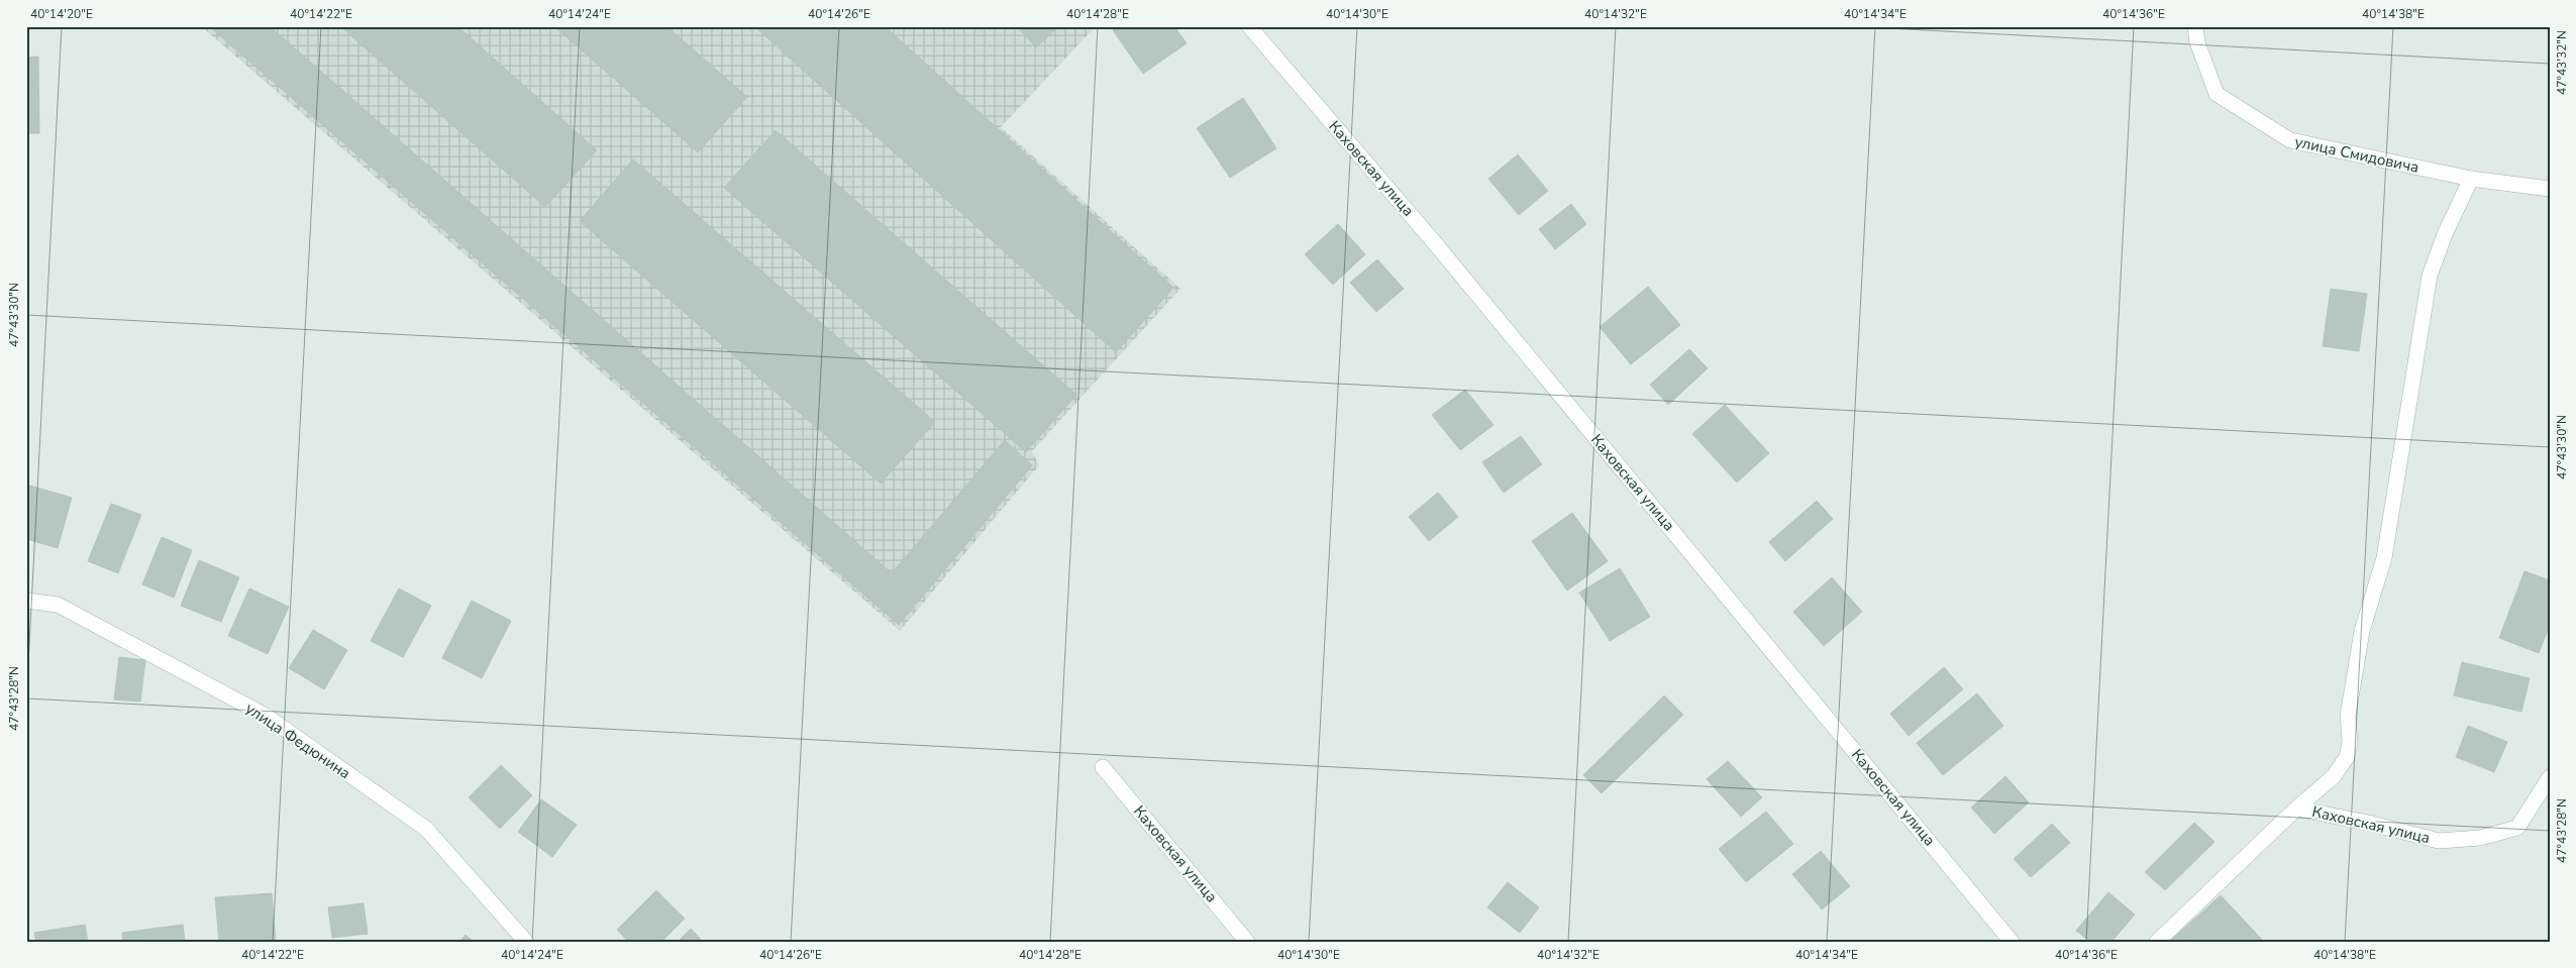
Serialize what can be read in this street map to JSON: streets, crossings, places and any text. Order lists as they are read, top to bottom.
{
  "streets": {
    "street": ["улица Смидовича", "Каховская улица", "улица Федюнина"]
  },
  "coordinates": [
    "40°14'20\"E",
    "40°14'22\"E",
    "40°14'24\"E",
    "40°14'26\"E",
    "40°14'28\"E",
    "40°14'30\"E",
    "40°14'32\"E",
    "40°14'34\"E",
    "40°14'36\"E",
    "40°14'38\"E",
    "47°43'32\"N",
    "47°43'30\"N",
    "47°43'28\"N"
  ]
}
